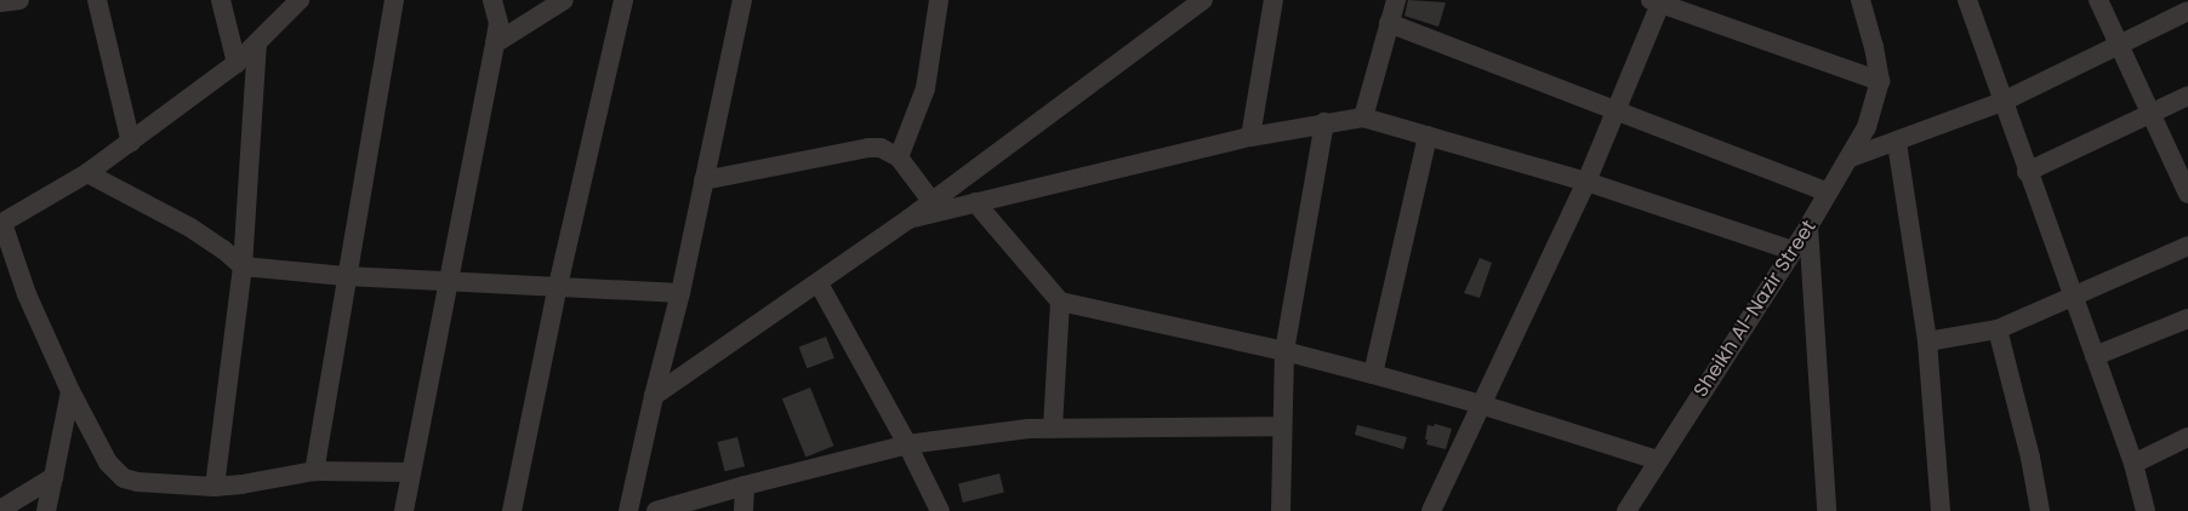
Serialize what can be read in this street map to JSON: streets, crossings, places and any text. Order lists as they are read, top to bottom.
{
  "streets": {
    "street": ["Sheikh Al-Nazir Street"]
  }
}
